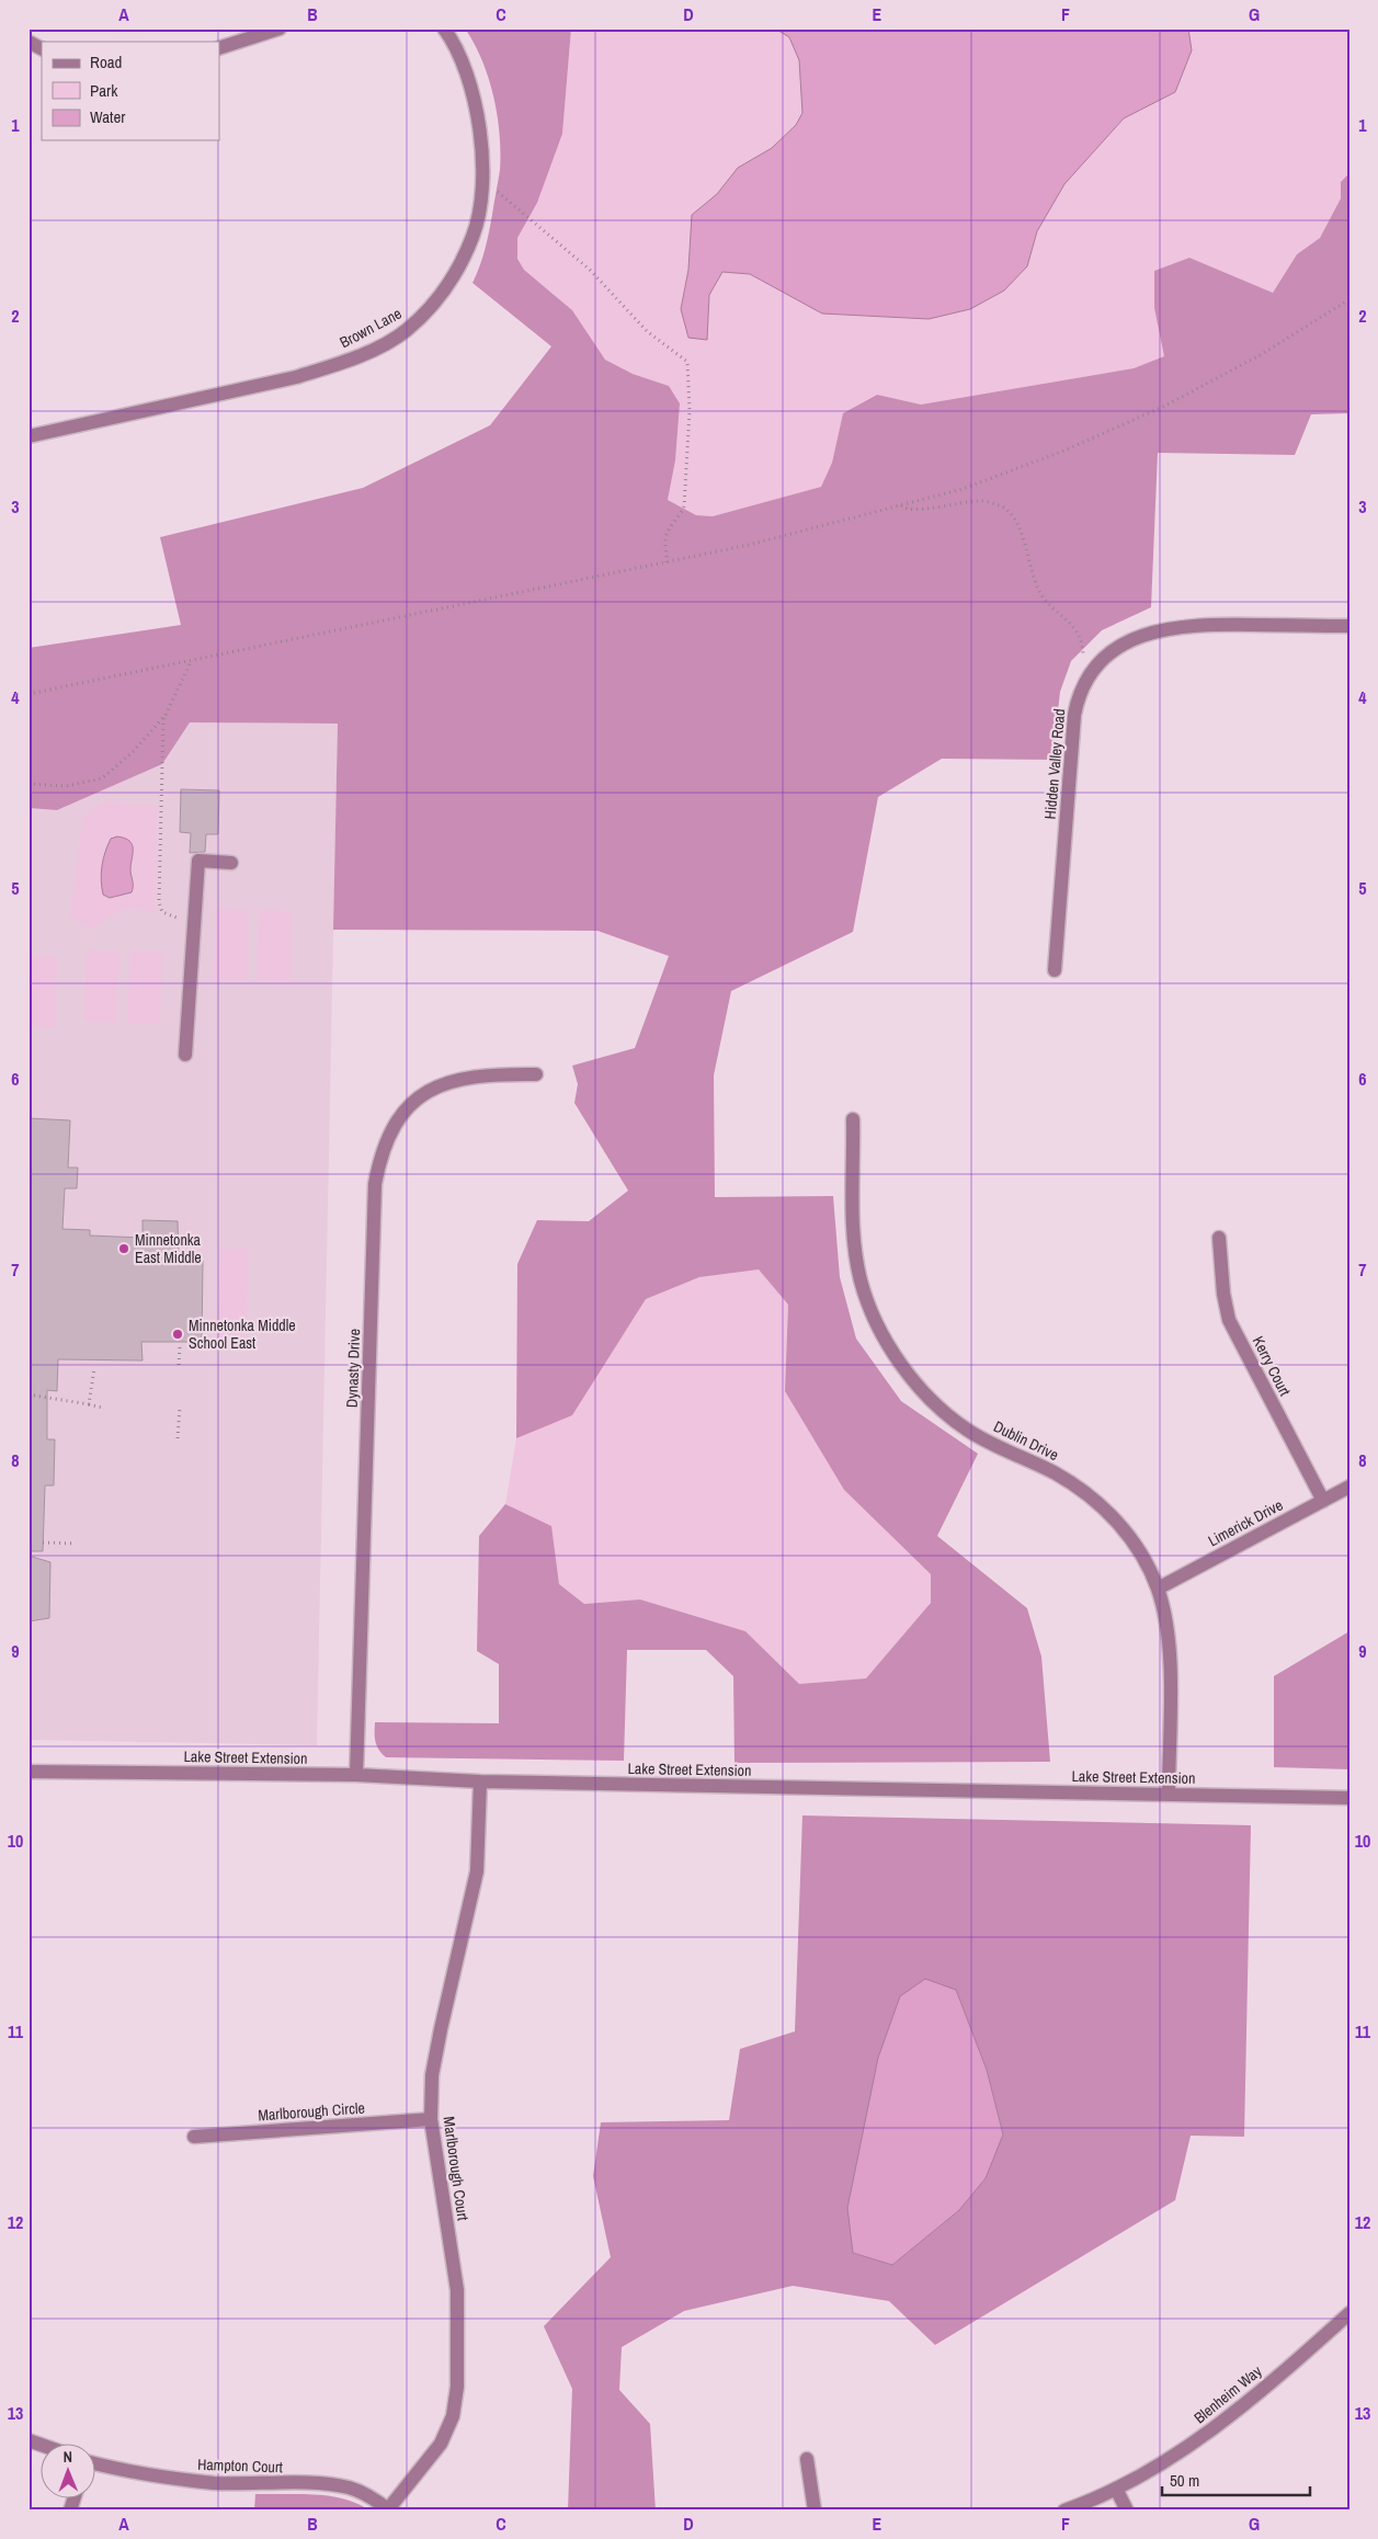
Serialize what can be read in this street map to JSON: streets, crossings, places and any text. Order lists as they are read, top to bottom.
{
  "streets": {
    "street": [
      "Brown Lane",
      "Hidden Valley Road",
      "Kerry Court",
      "Dynasty Drive",
      "Dublin Drive",
      "Limerick Drive",
      "Lake Street Extension",
      "Marlborough Circle",
      "Marlborough Court",
      "Blenheim Way",
      "Hampton Court"
    ]
  },
  "crossings": [
    ["Kerry Court", "Limerick Drive"],
    ["Dynasty Drive", "Lake Street Extension"],
    ["Dublin Drive", "Limerick Drive"],
    ["Dublin Drive", "Lake Street Extension"],
    ["Lake Street Extension", "Marlborough Court"],
    ["Marlborough Circle", "Marlborough Court"],
    ["Marlborough Court", "Hampton Court"]
  ],
  "places": ["Minnetonka East Middle", "Minnetonka Middle School East"],
  "legend": ["Road", "Park", "Water"],
  "scale_bar": "50 m",
  "north": "top",
  "grid": {
    "columns": [
      "A",
      "B",
      "C",
      "D",
      "E",
      "F",
      "G"
    ],
    "rows": [
      "1",
      "2",
      "3",
      "4",
      "5",
      "6",
      "7",
      "8",
      "9",
      "10",
      "11",
      "12",
      "13"
    ]
  }
}
